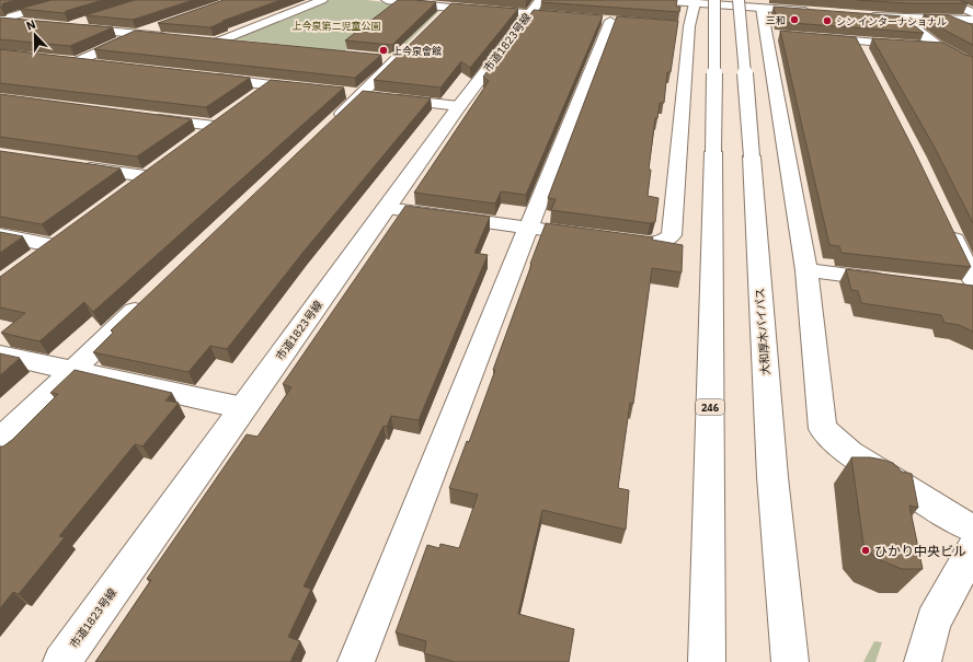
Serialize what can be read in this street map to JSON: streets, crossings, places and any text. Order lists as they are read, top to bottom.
{
  "streets": {
    "main road": ["市道1823号線", "大和厚木バイパス", "246"]
  },
  "parks": ["上今泉第二児童公園"],
  "places": [
    "三和",
    "シン インターナショナル",
    "上今泉會館",
    "ひかり中央ビル"
  ],
  "north": "top"
}
